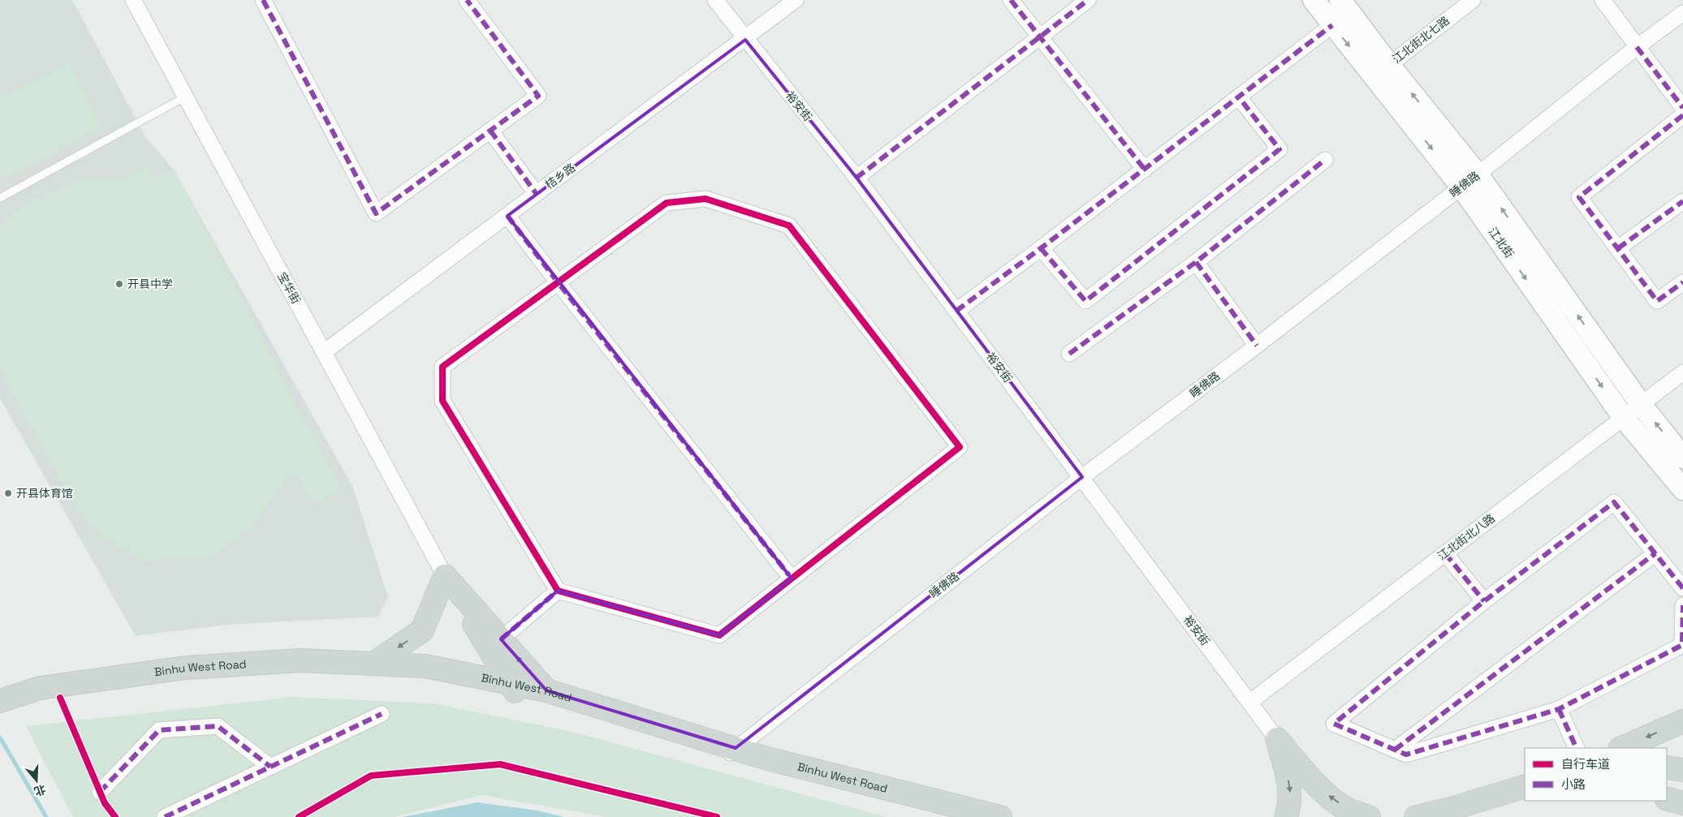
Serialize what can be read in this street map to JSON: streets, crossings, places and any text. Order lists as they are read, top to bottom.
{
  "streets": {
    "main road": ["江北街", "Binhu West Road"],
    "street": [
      "江北街北七路",
      "裕安街",
      "桔乡路",
      "睡佛路",
      "宝华街",
      "江北街北八路"
    ]
  },
  "crossings": [
    ["江北街北七路", "江北街"],
    ["裕安街", "桔乡路"],
    ["裕安街", "睡佛路"],
    ["裕安街", "江北街北八路"],
    ["桔乡路", "宝华街"],
    ["睡佛路", "江北街"],
    ["睡佛路", "Binhu West Road"],
    ["江北街", "江北街北八路"]
  ],
  "places": ["开县中学", "开县体育馆"],
  "legend": ["自行车道", "小路"],
  "north": "bottom"
}
